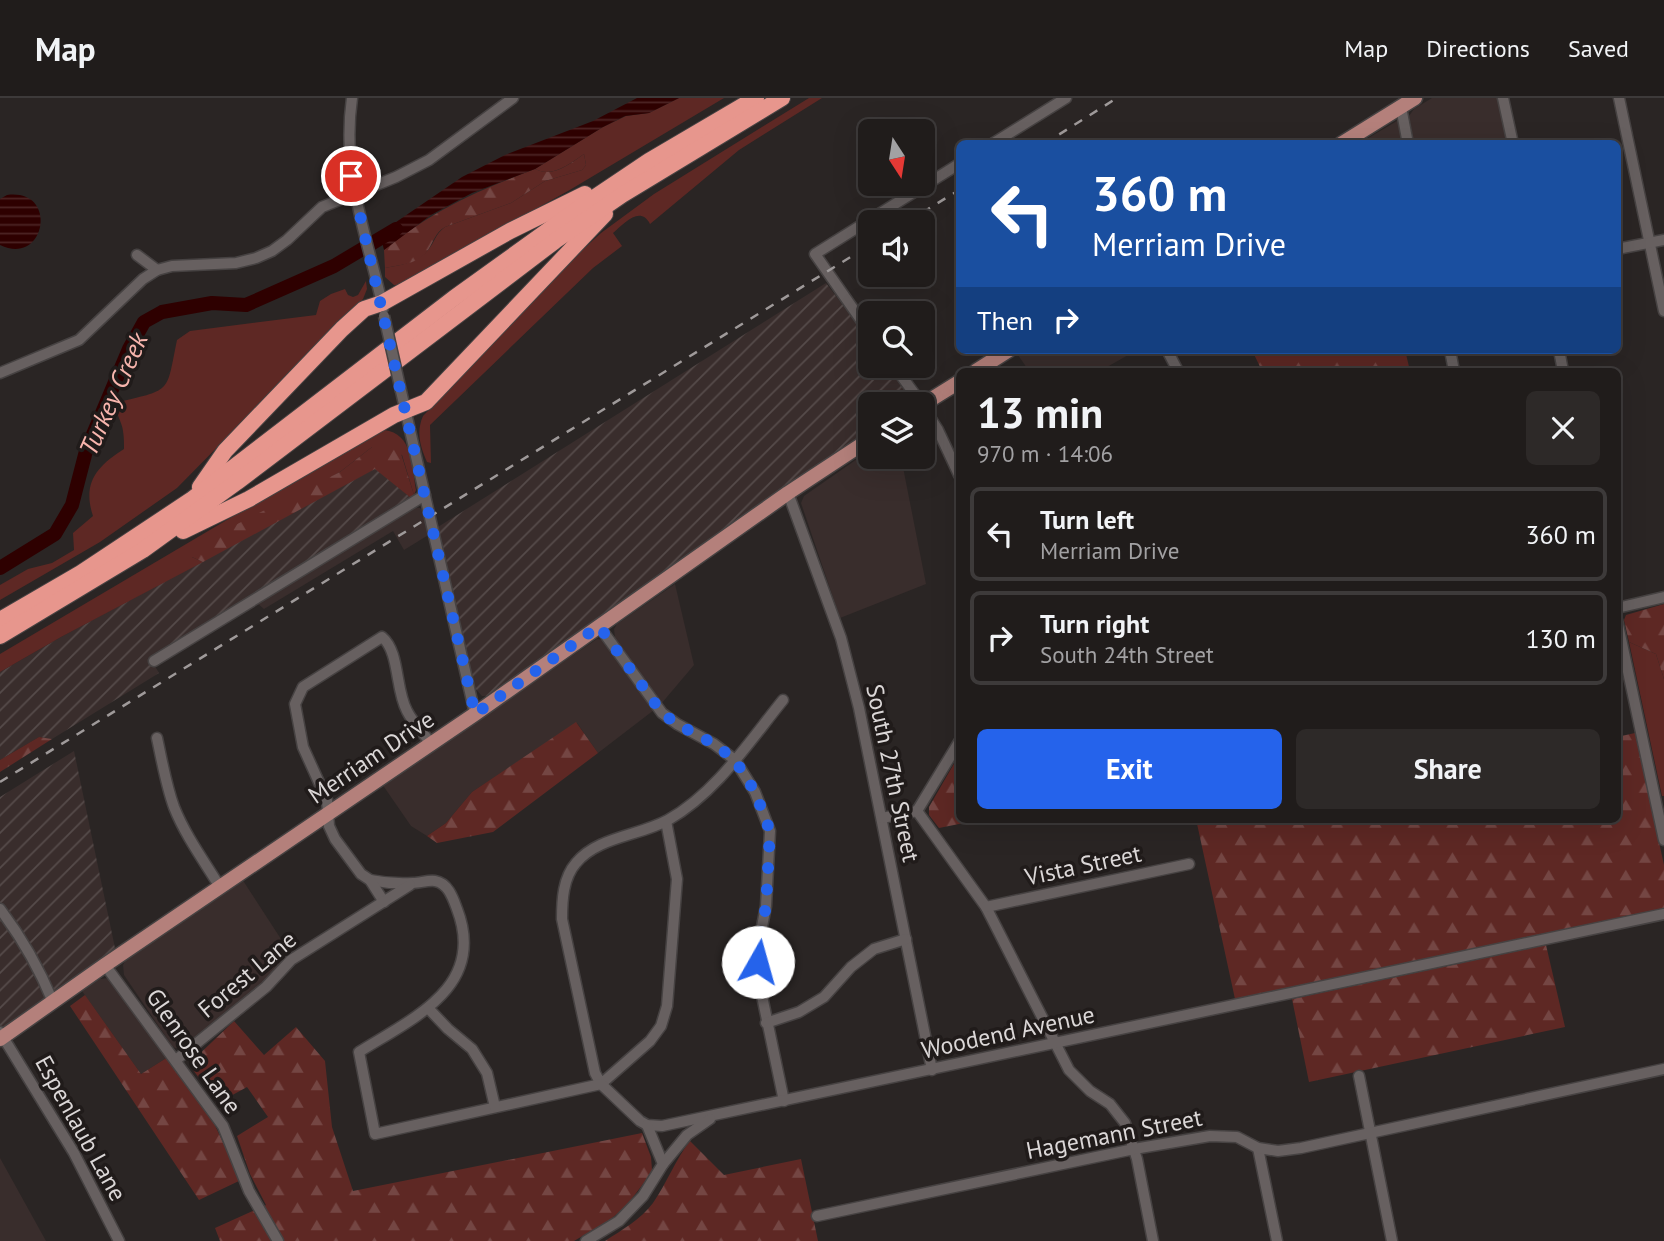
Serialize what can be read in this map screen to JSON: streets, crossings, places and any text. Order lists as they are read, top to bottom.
{
  "streets": {
    "main road": ["Merriam Drive"],
    "street": [
      "South 27th Street",
      "Vista Street",
      "Forest Lane",
      "Woodend Avenue",
      "Glenrose Lane",
      "Espenlaub Lane",
      "Hagemann Street"
    ]
  },
  "crossings": [
    ["Merriam Drive", "South 27th Street"],
    ["Merriam Drive", "Glenrose Lane"],
    ["Merriam Drive", "Espenlaub Lane"],
    ["South 27th Street", "Woodend Avenue"],
    ["Forest Lane", "Glenrose Lane"]
  ],
  "water": ["Turkey Creek"],
  "north": "bottom",
  "page": {
    "header": "Map",
    "nav": ["Map", "Directions", "Saved"],
    "turn": ["360 m", "Merriam Drive"],
    "then": "Then",
    "heading": ["13 min", "970 m · 14:06"],
    "list": [
      {
        "name": "Turn left",
        "note": "Merriam Drive",
        "value": "360 m"
      },
      {
        "name": "Turn right",
        "note": "South 24th Street",
        "value": "130 m"
      }
    ],
    "buttons": ["Exit", "Share"]
  }
}
